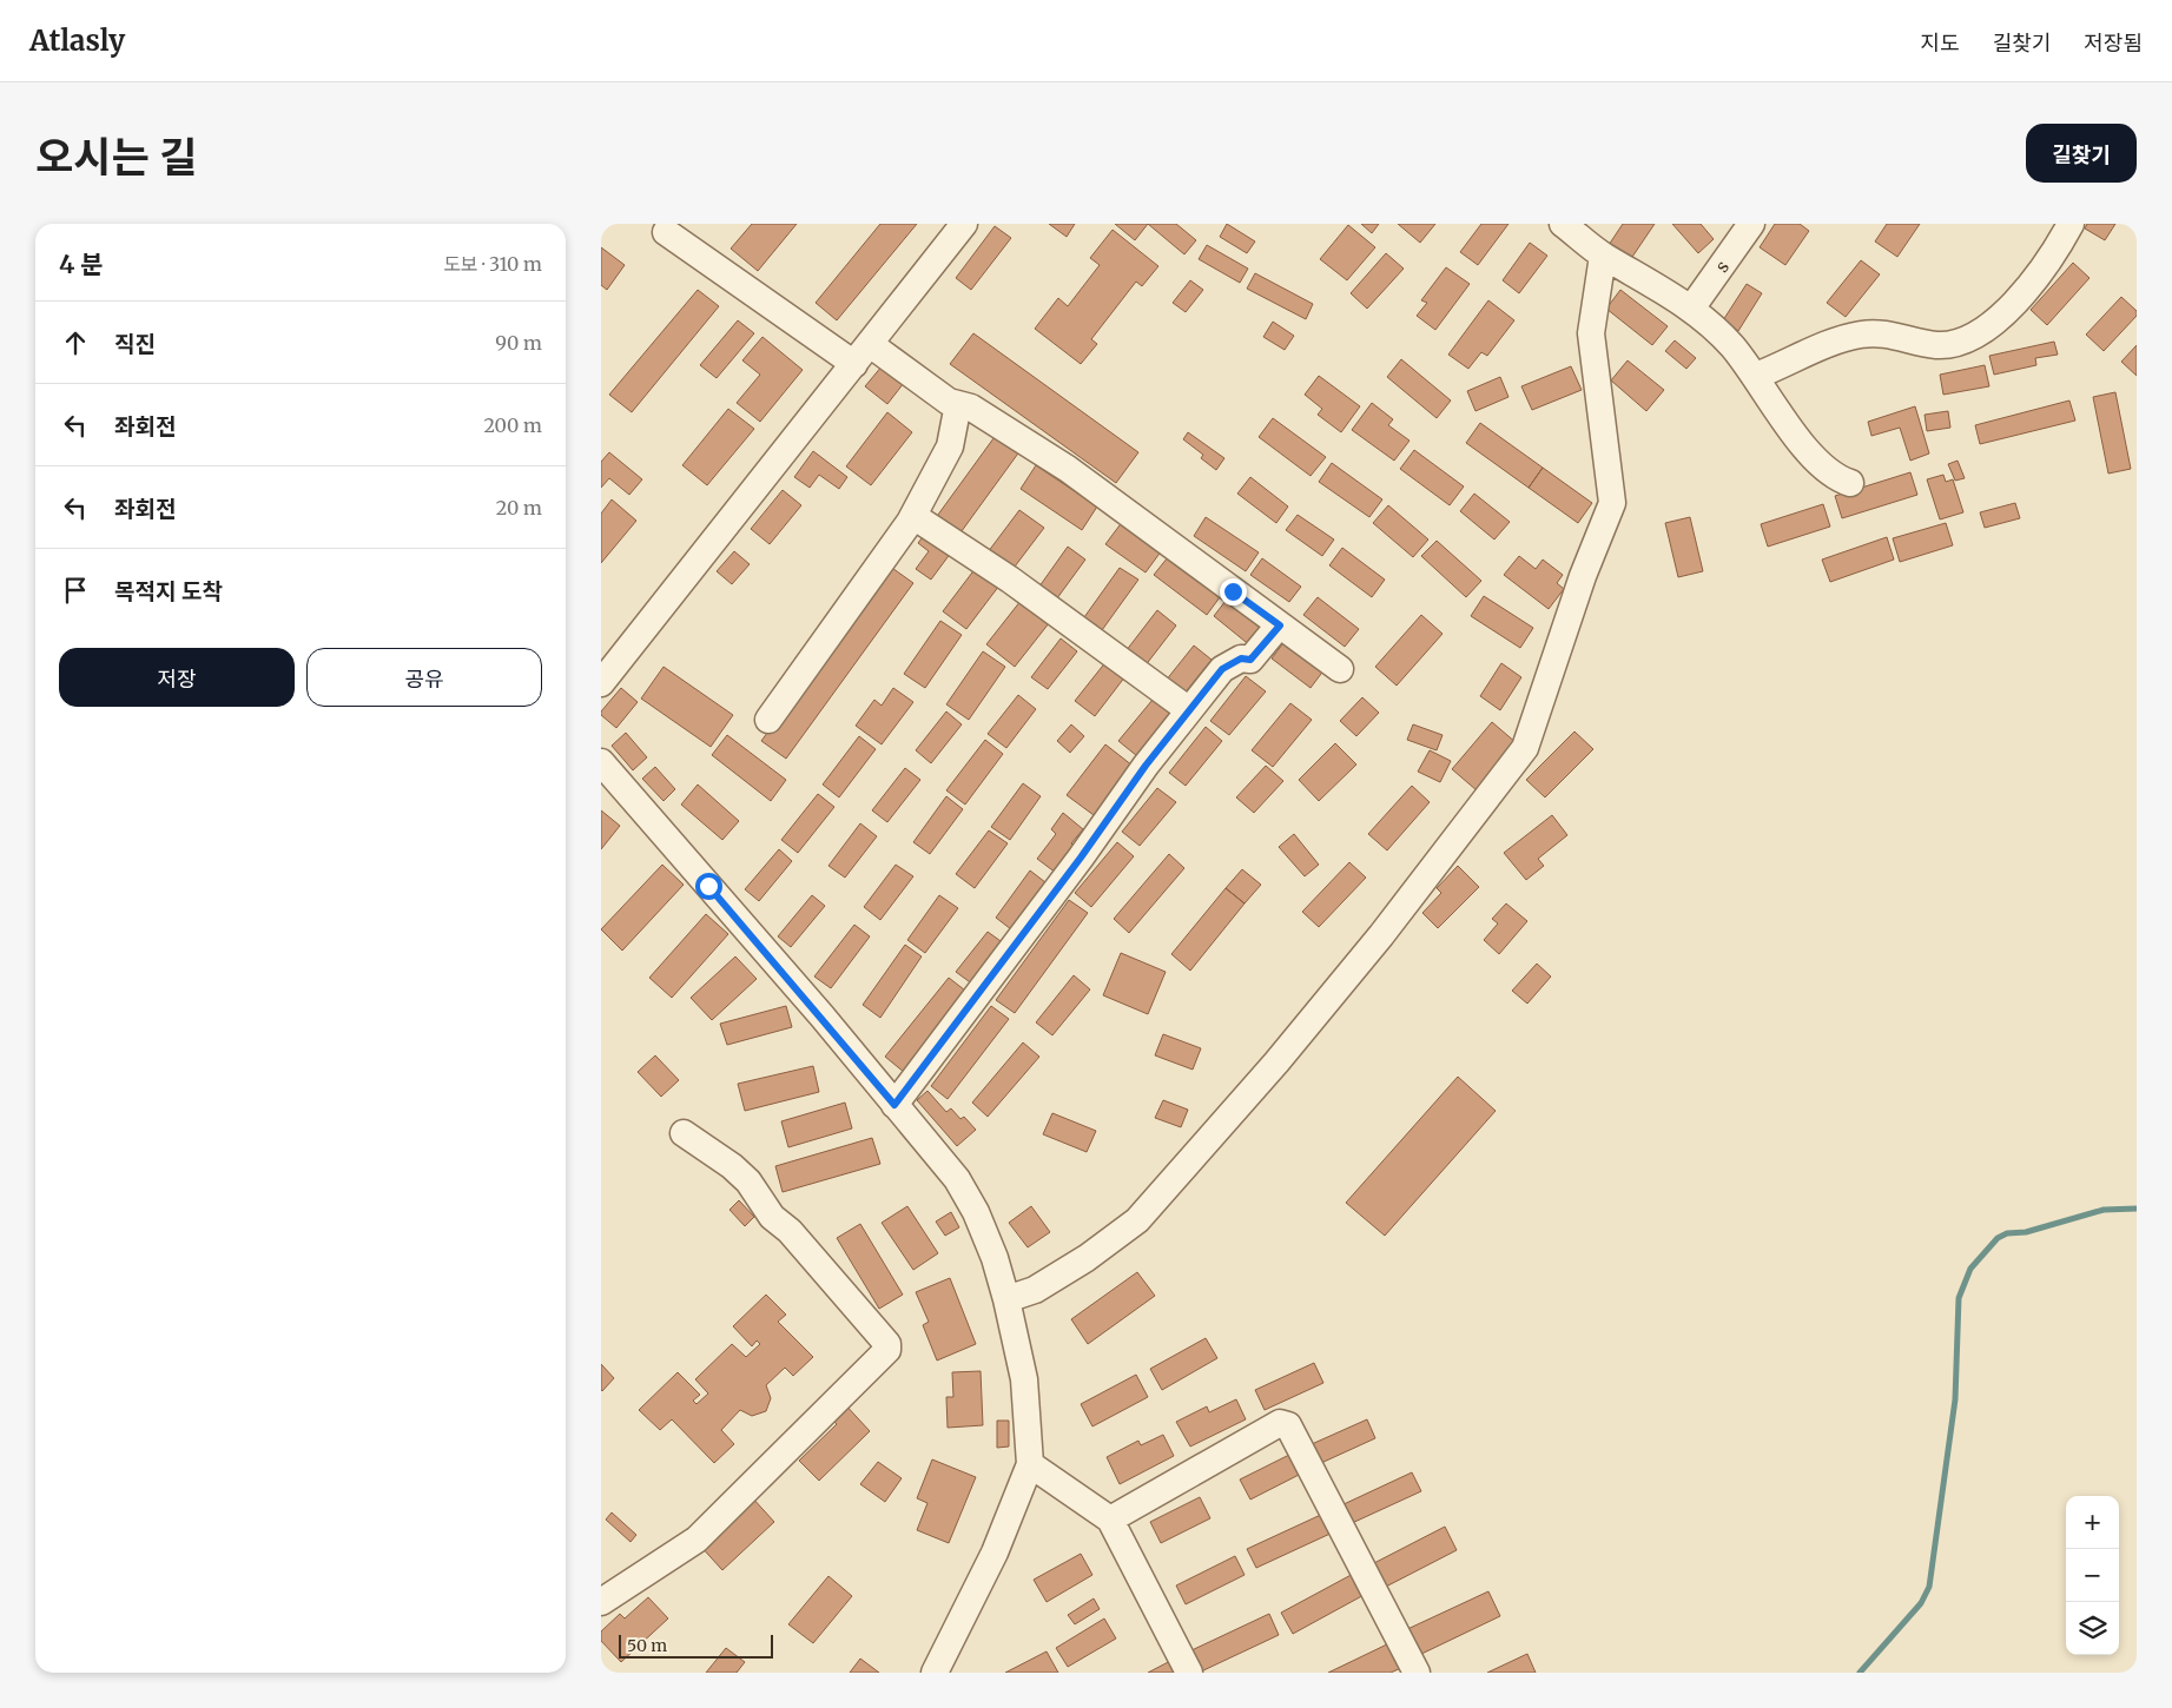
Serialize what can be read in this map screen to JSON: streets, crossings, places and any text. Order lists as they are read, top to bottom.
{
  "streets": {
    "street": ["s"]
  },
  "scale_bar": "50 m",
  "page": {
    "header": "Atlasly",
    "nav": ["지도", "길찾기", "저장됨"],
    "title": "오시는 길",
    "buttons": [
      "길찾기",
      ["저장", "공유"]
    ],
    "heading": ["4 분", "도보 · 310 m"],
    "list": [
      ["직진", "90 m"],
      ["좌회전", "200 m"],
      ["좌회전", "20 m"],
      "목적지 도착"
    ],
    "map_buttons": ["+", "−"],
    "scale": "50 m"
  }
}
